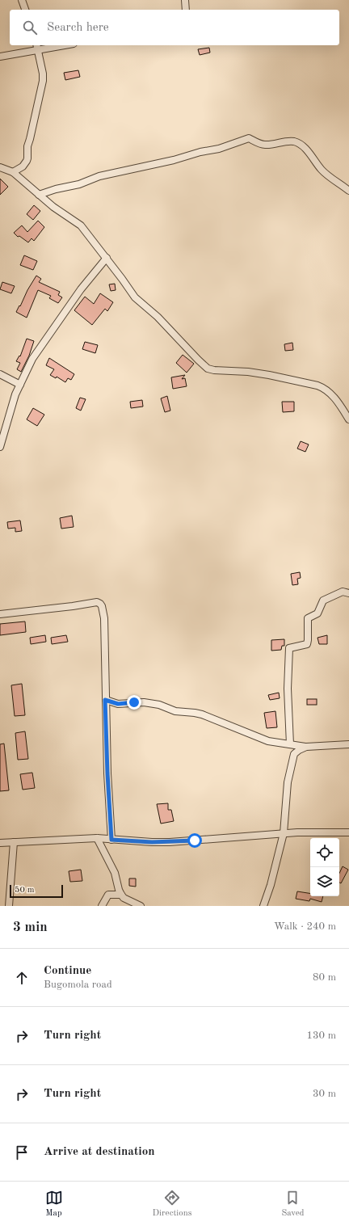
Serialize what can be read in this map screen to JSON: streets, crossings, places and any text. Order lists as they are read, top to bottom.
{
  "scale_bar": "50 m",
  "page": {
    "search": "Search here",
    "scale": "50 m",
    "heading": ["3 min", "Walk · 240 m"],
    "list": [
      ["Continue", "Bugomola road", "80 m"],
      ["Turn right", "130 m"],
      ["Turn right", "30 m"],
      "Arrive at destination"
    ],
    "nav": ["Map", "Directions", "Saved"]
  }
}
